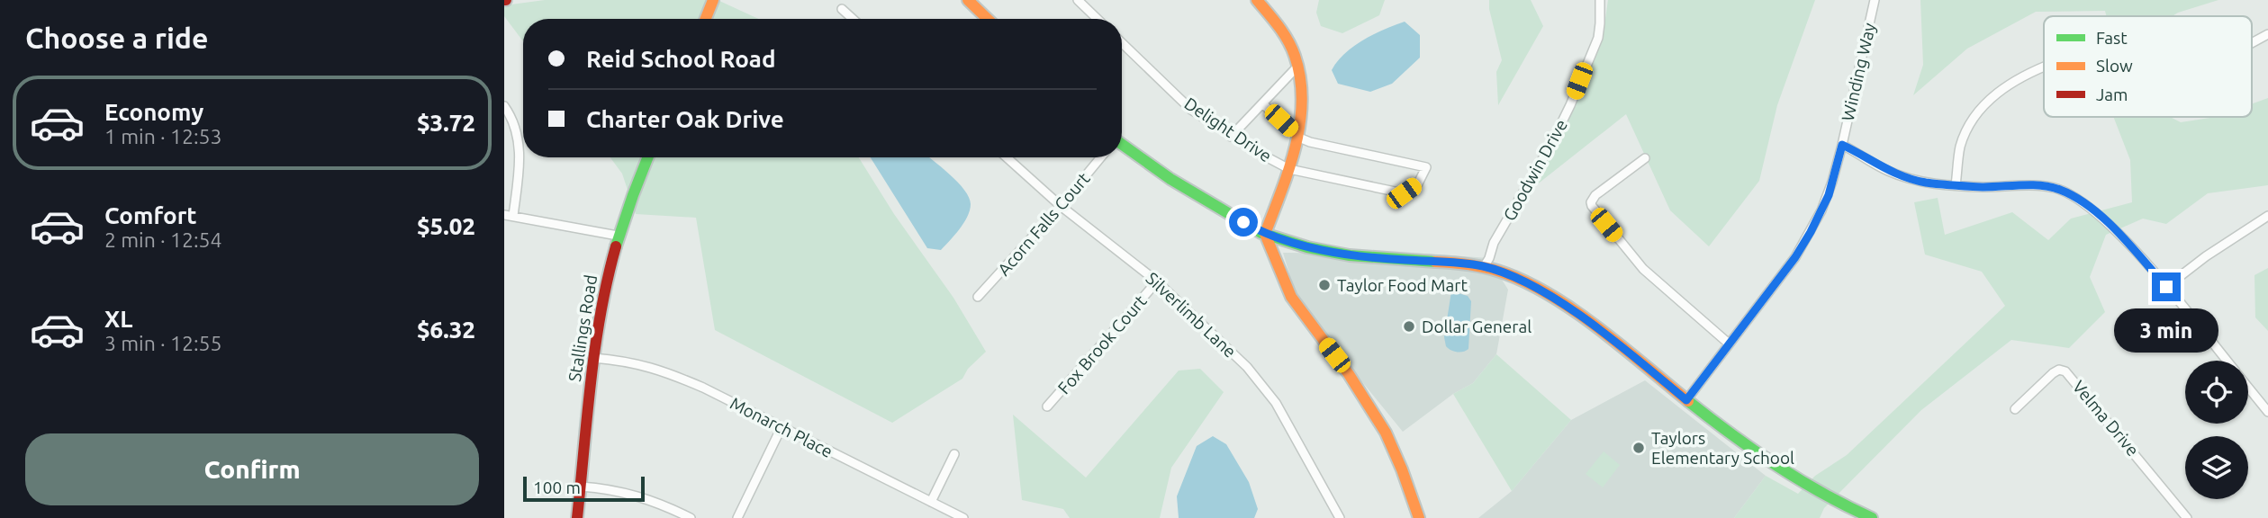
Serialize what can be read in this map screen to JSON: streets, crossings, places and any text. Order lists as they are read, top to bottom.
{
  "streets": {
    "street": [
      "Winding Way",
      "Delight Drive",
      "Goodwin Drive",
      "Acorn Falls Court",
      "Silverlimb Lane",
      "Stallings Road",
      "Fox Brook Court",
      "Velma Drive",
      "Monarch Place"
    ]
  },
  "crossings": [
    ["Acorn Falls Court", "Silverlimb Lane"],
    ["Silverlimb Lane", "Fox Brook Court"],
    ["Stallings Road", "Monarch Place"]
  ],
  "places": ["Taylor Food Mart", "Dollar General", "Taylors Elementary School"],
  "legend": ["Fast", "Slow", "Jam"],
  "scale_bar": "100 m",
  "page": {
    "heading": "Choose a ride",
    "banner": ["Reid School Road", "Charter Oak Drive"],
    "list": [
      {
        "name": "Economy",
        "note": "1 min · 12:53",
        "value": "$3.72"
      },
      {
        "name": "Comfort",
        "note": "2 min · 12:54",
        "value": "$5.02"
      },
      {
        "name": "XL",
        "note": "3 min · 12:55",
        "value": "$6.32"
      }
    ],
    "bubble": "3 min",
    "buttons": "Confirm",
    "scale": "100 m"
  }
}
